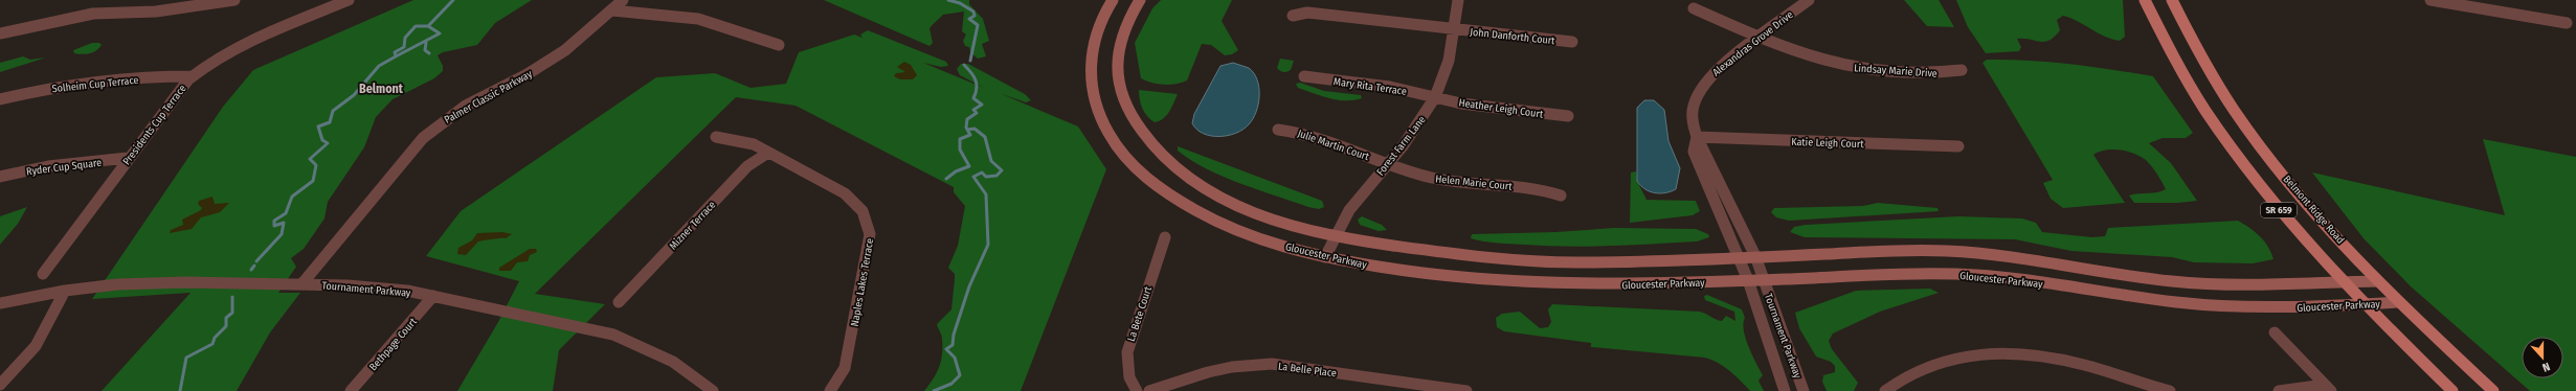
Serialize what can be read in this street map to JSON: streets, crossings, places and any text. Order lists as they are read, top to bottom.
{
  "streets": {
    "main road": ["Belmont Ridge Road", "SR 659", "Gloucester Parkway"],
    "street": [
      "John Danforth Court",
      "Alexandras Grove Drive",
      "Lindsay Marie Drive",
      "Solheim Cup Terrace",
      "Mary Rita Terrace",
      "Palmer Classic Parkway",
      "Heather Leigh Court",
      "Presidents Cup Terrace",
      "Katie Leigh Court",
      "Julie Martin Court",
      "Forest Farm Lane",
      "Ryder Cup Square",
      "Helen Marie Court",
      "Mizner Terrace",
      "Naples Lakes Terrace",
      "Tournament Parkway",
      "La Bete Court",
      "Bethpage Court",
      "La Belle Place"
    ]
  },
  "crossings": [
    ["John Danforth Court", "Forest Farm Lane"],
    ["Alexandras Grove Drive", "Lindsay Marie Drive"],
    ["Alexandras Grove Drive", "Katie Leigh Court"],
    ["Alexandras Grove Drive", "Gloucester Parkway"],
    ["Alexandras Grove Drive", "Tournament Parkway"],
    ["Solheim Cup Terrace", "Presidents Cup Terrace"],
    ["Mary Rita Terrace", "Heather Leigh Court"],
    ["Mary Rita Terrace", "Forest Farm Lane"],
    ["Palmer Classic Parkway", "Tournament Parkway"],
    ["Heather Leigh Court", "Forest Farm Lane"],
    ["Presidents Cup Terrace", "Ryder Cup Square"],
    ["Julie Martin Court", "Forest Farm Lane"],
    ["Julie Martin Court", "Helen Marie Court"],
    ["Forest Farm Lane", "Helen Marie Court"],
    ["Forest Farm Lane", "Gloucester Parkway"],
    ["Belmont Ridge Road", "Gloucester Parkway"],
    ["SR 659", "Gloucester Parkway"],
    ["Mizner Terrace", "Naples Lakes Terrace"],
    ["Gloucester Parkway", "Tournament Parkway"],
    ["Tournament Parkway", "Bethpage Court"]
  ],
  "districts": ["Belmont"],
  "north": "bottom"
}
